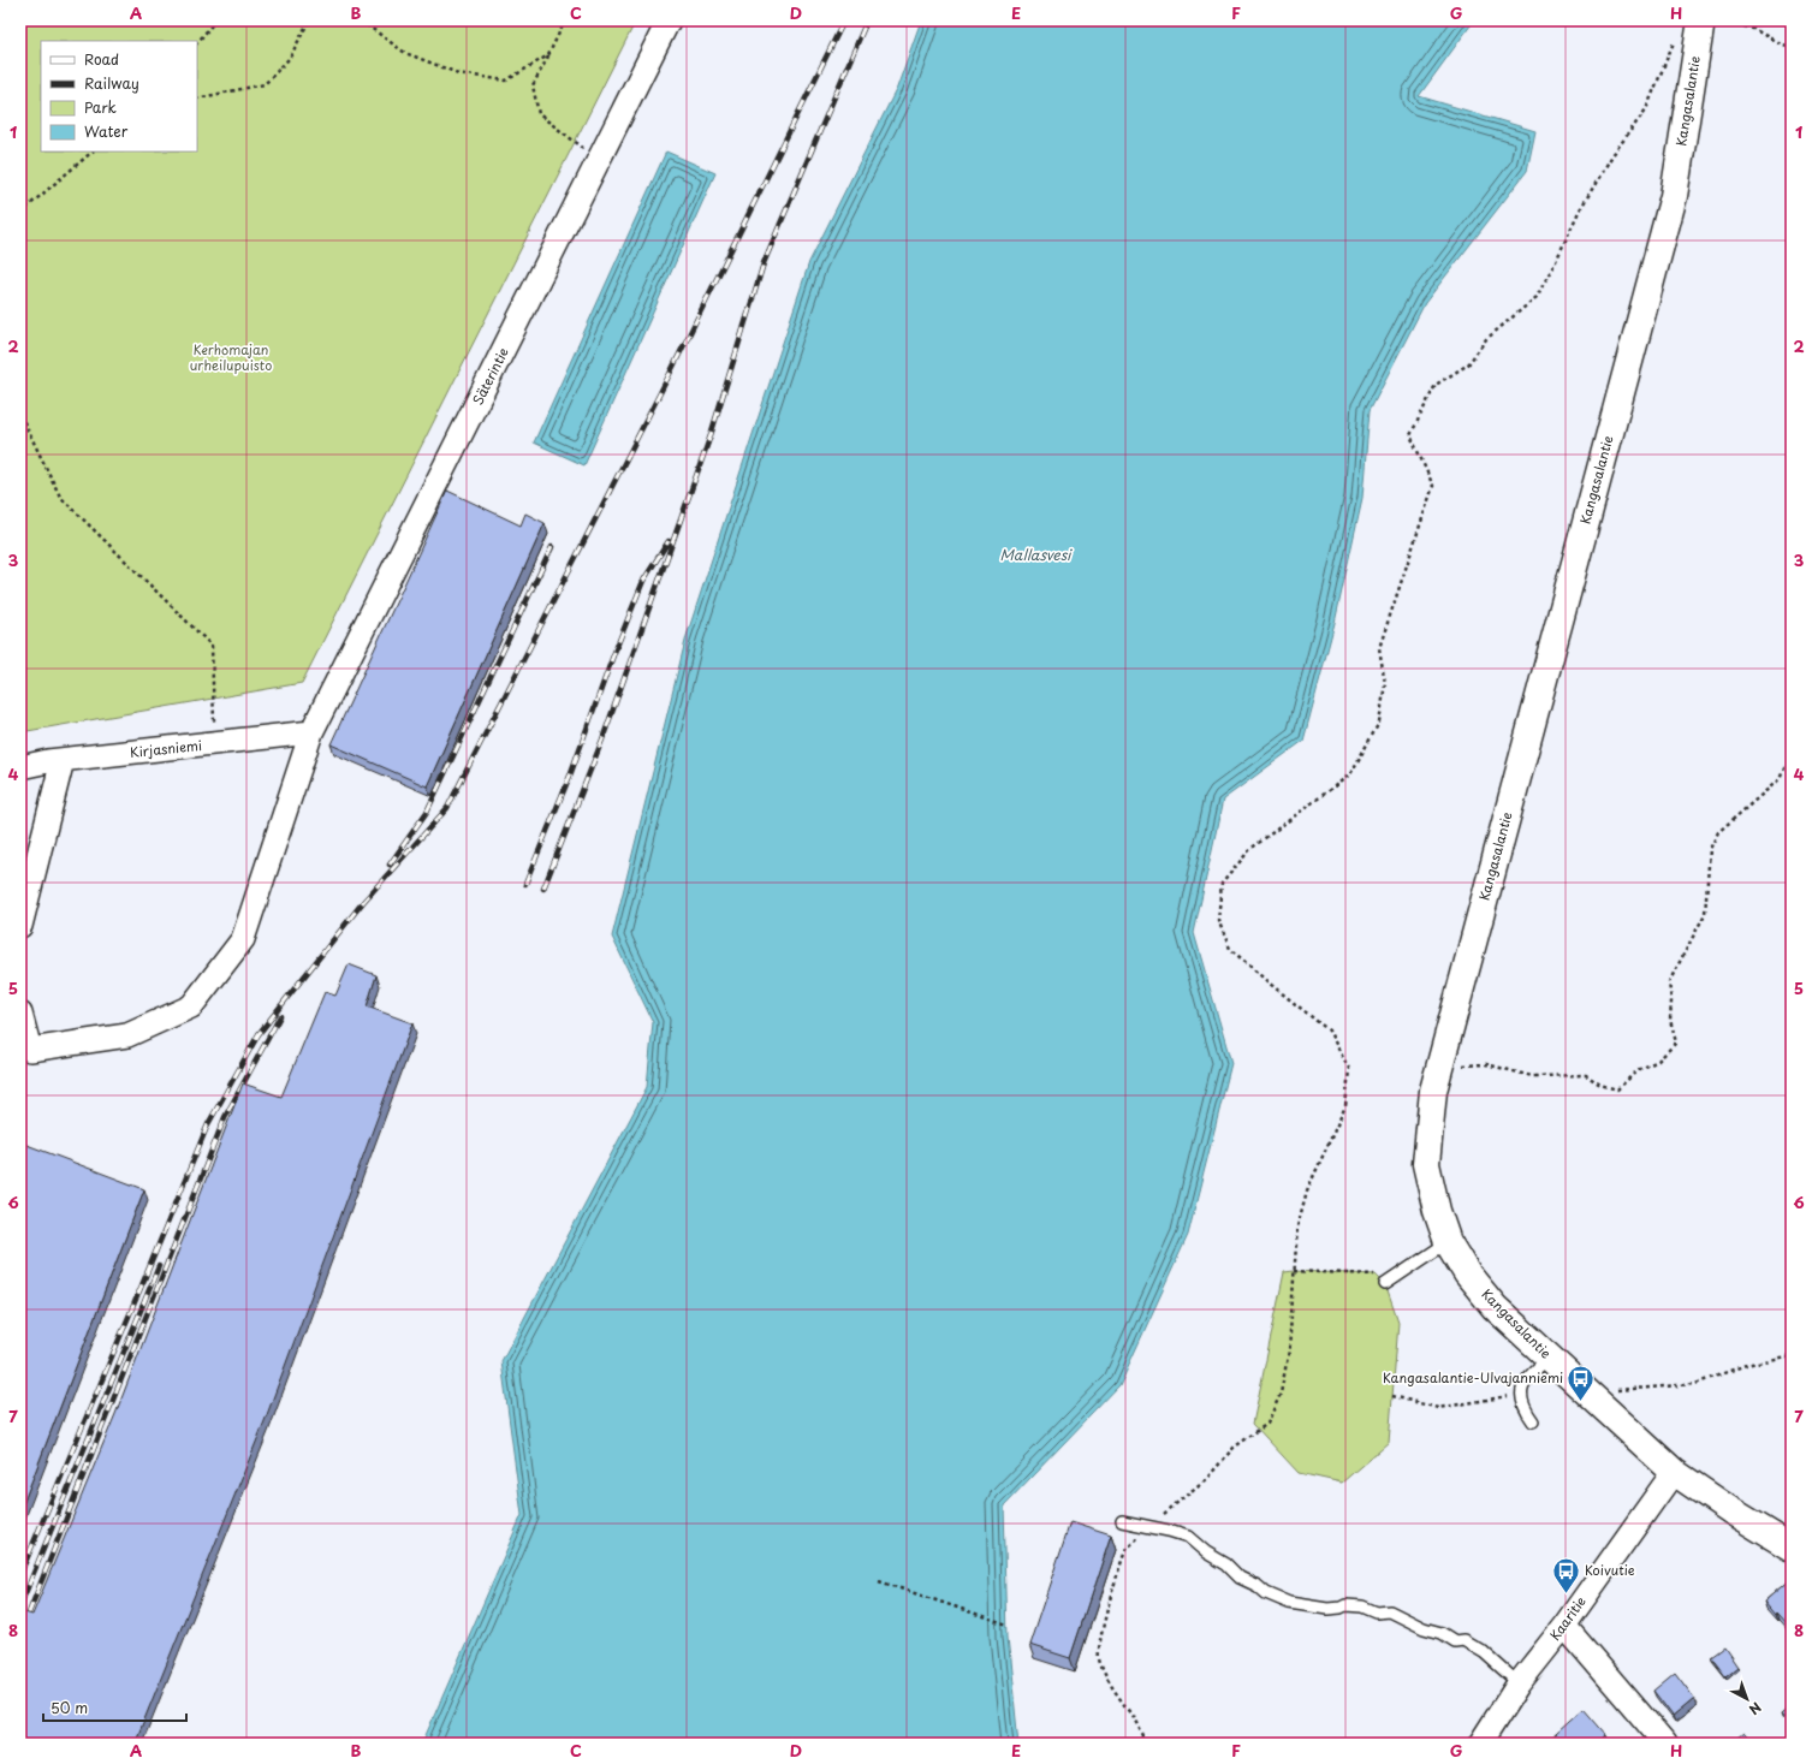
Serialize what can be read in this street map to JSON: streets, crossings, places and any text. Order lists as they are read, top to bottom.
{
  "streets": {
    "main road": ["Kangasalantie"],
    "street": ["Säterintie", "Kirjasniemi", "Kaaritie"]
  },
  "crossings": [
    ["Kangasalantie", "Kaaritie"],
    ["Säterintie", "Kirjasniemi"]
  ],
  "water": ["Mallasvesi"],
  "parks": ["Kerhomajan urheilupuisto"],
  "places": {
    "bus stop": ["Kangasalantie-Ulvajanniemi", "Koivutie"]
  },
  "legend": [
    "Road",
    "Railway",
    "Park",
    "Water"
  ],
  "scale_bar": "50 m",
  "north": "bottom right",
  "grid": {
    "columns": [
      "A",
      "B",
      "C",
      "D",
      "E",
      "F",
      "G",
      "H"
    ],
    "rows": [
      "1",
      "2",
      "3",
      "4",
      "5",
      "6",
      "7",
      "8"
    ]
  }
}
